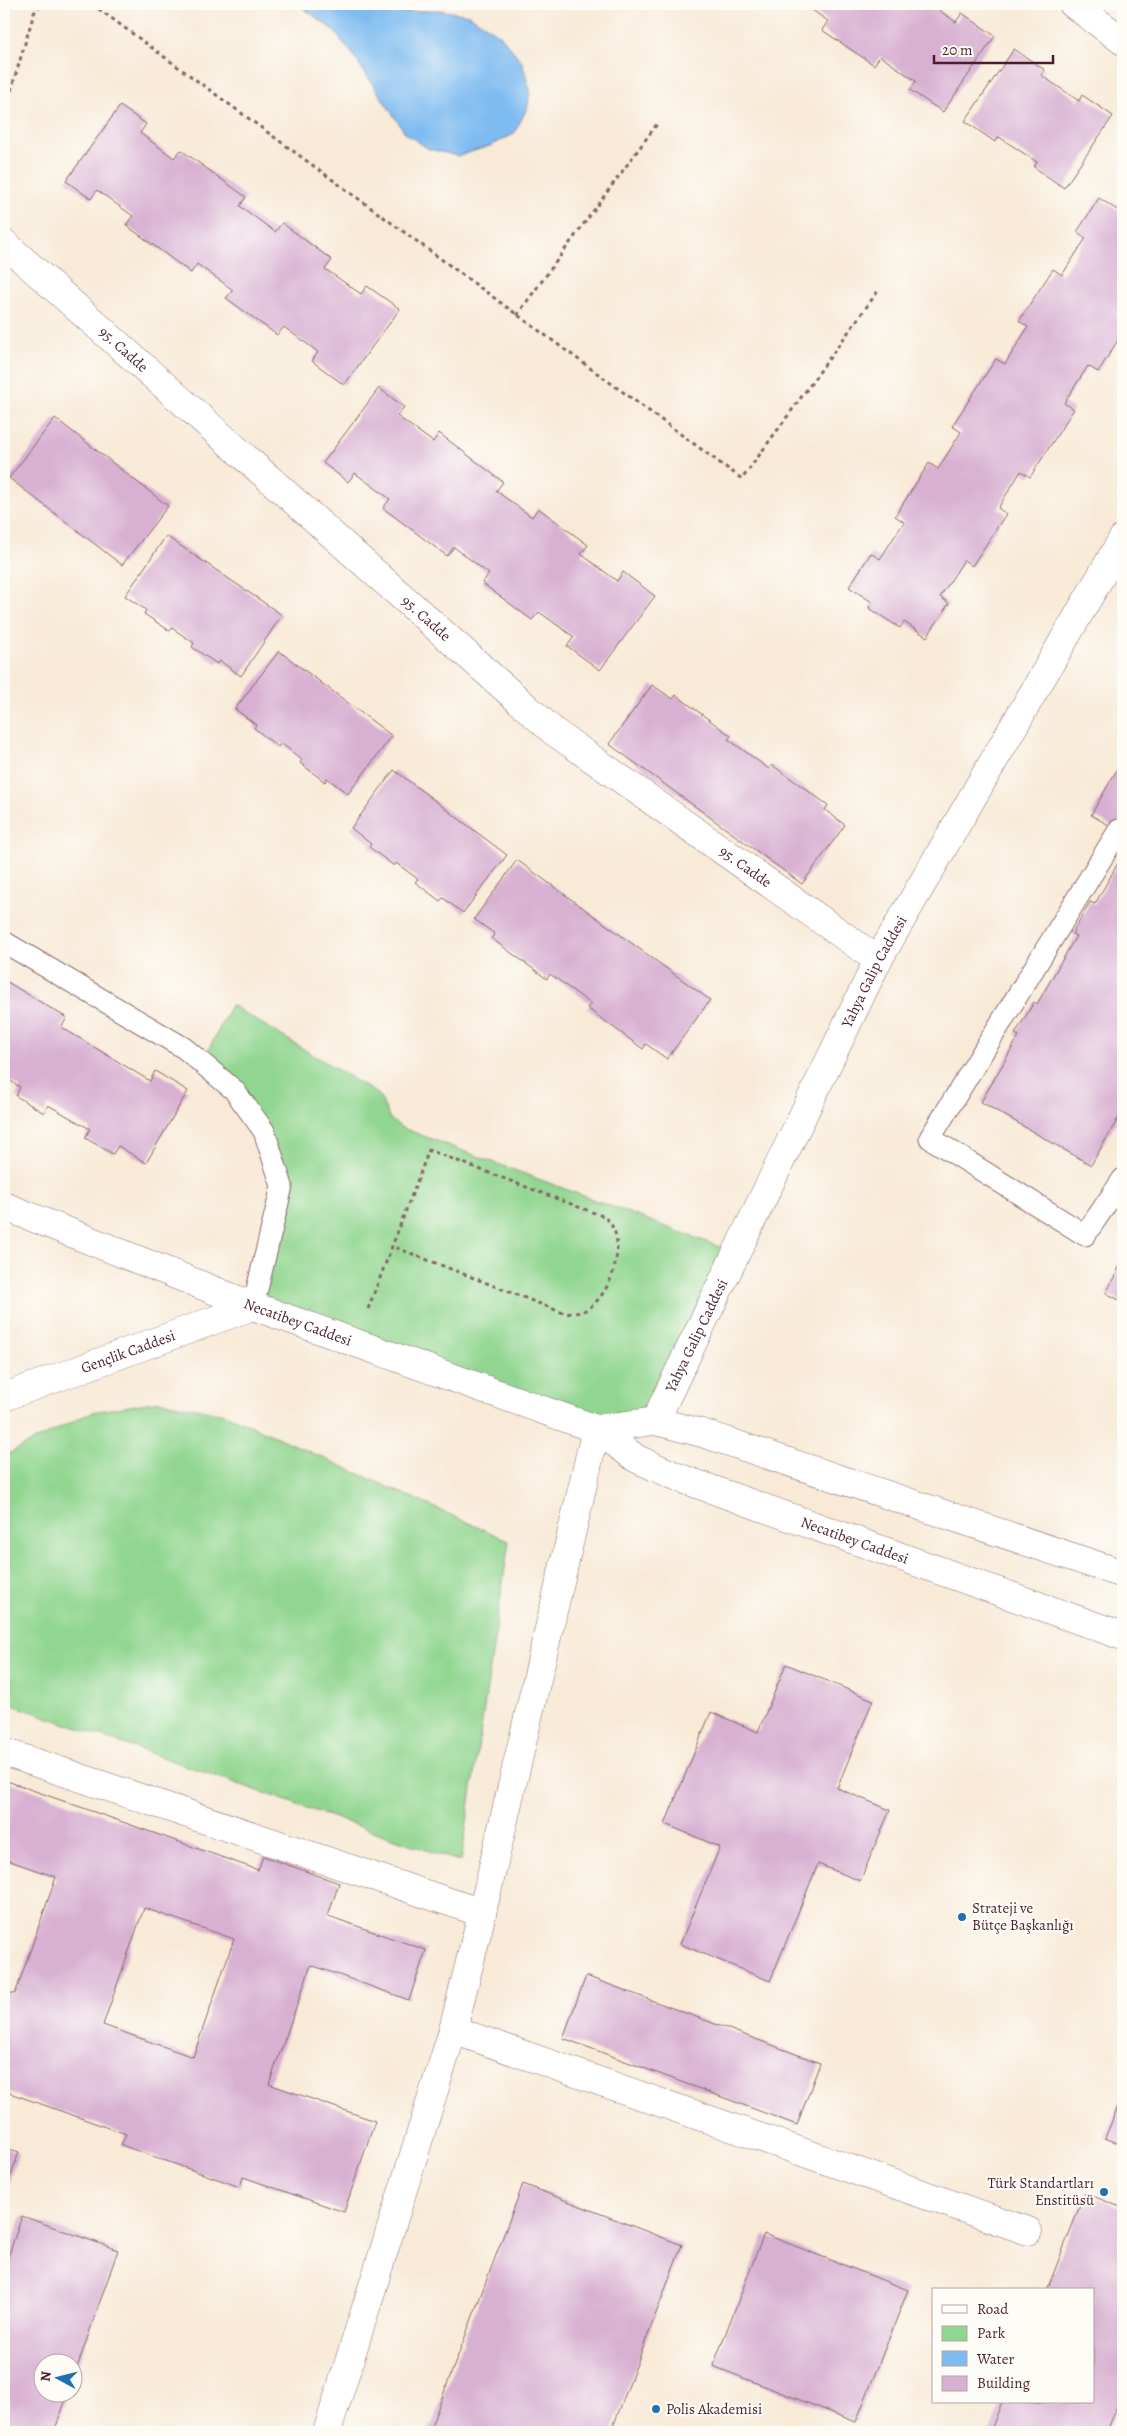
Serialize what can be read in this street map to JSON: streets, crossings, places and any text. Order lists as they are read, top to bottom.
{
  "streets": {
    "street": [
      "95. Cadde",
      "Yahya Galip Caddesi",
      "Necatibey Caddesi",
      "Gençlik Caddesi"
    ]
  },
  "crossings": [
    ["95. Cadde", "Yahya Galip Caddesi"],
    ["Yahya Galip Caddesi", "Necatibey Caddesi"],
    ["Necatibey Caddesi", "Gençlik Caddesi"]
  ],
  "places": ["Strateji ve Bütçe Başkanlığı", "Türk Standartları Enstitüsü", "Polis Akademisi"],
  "legend": [
    "Road",
    "Park",
    "Water",
    "Building"
  ],
  "scale_bar": "20 m",
  "north": "left"
}
